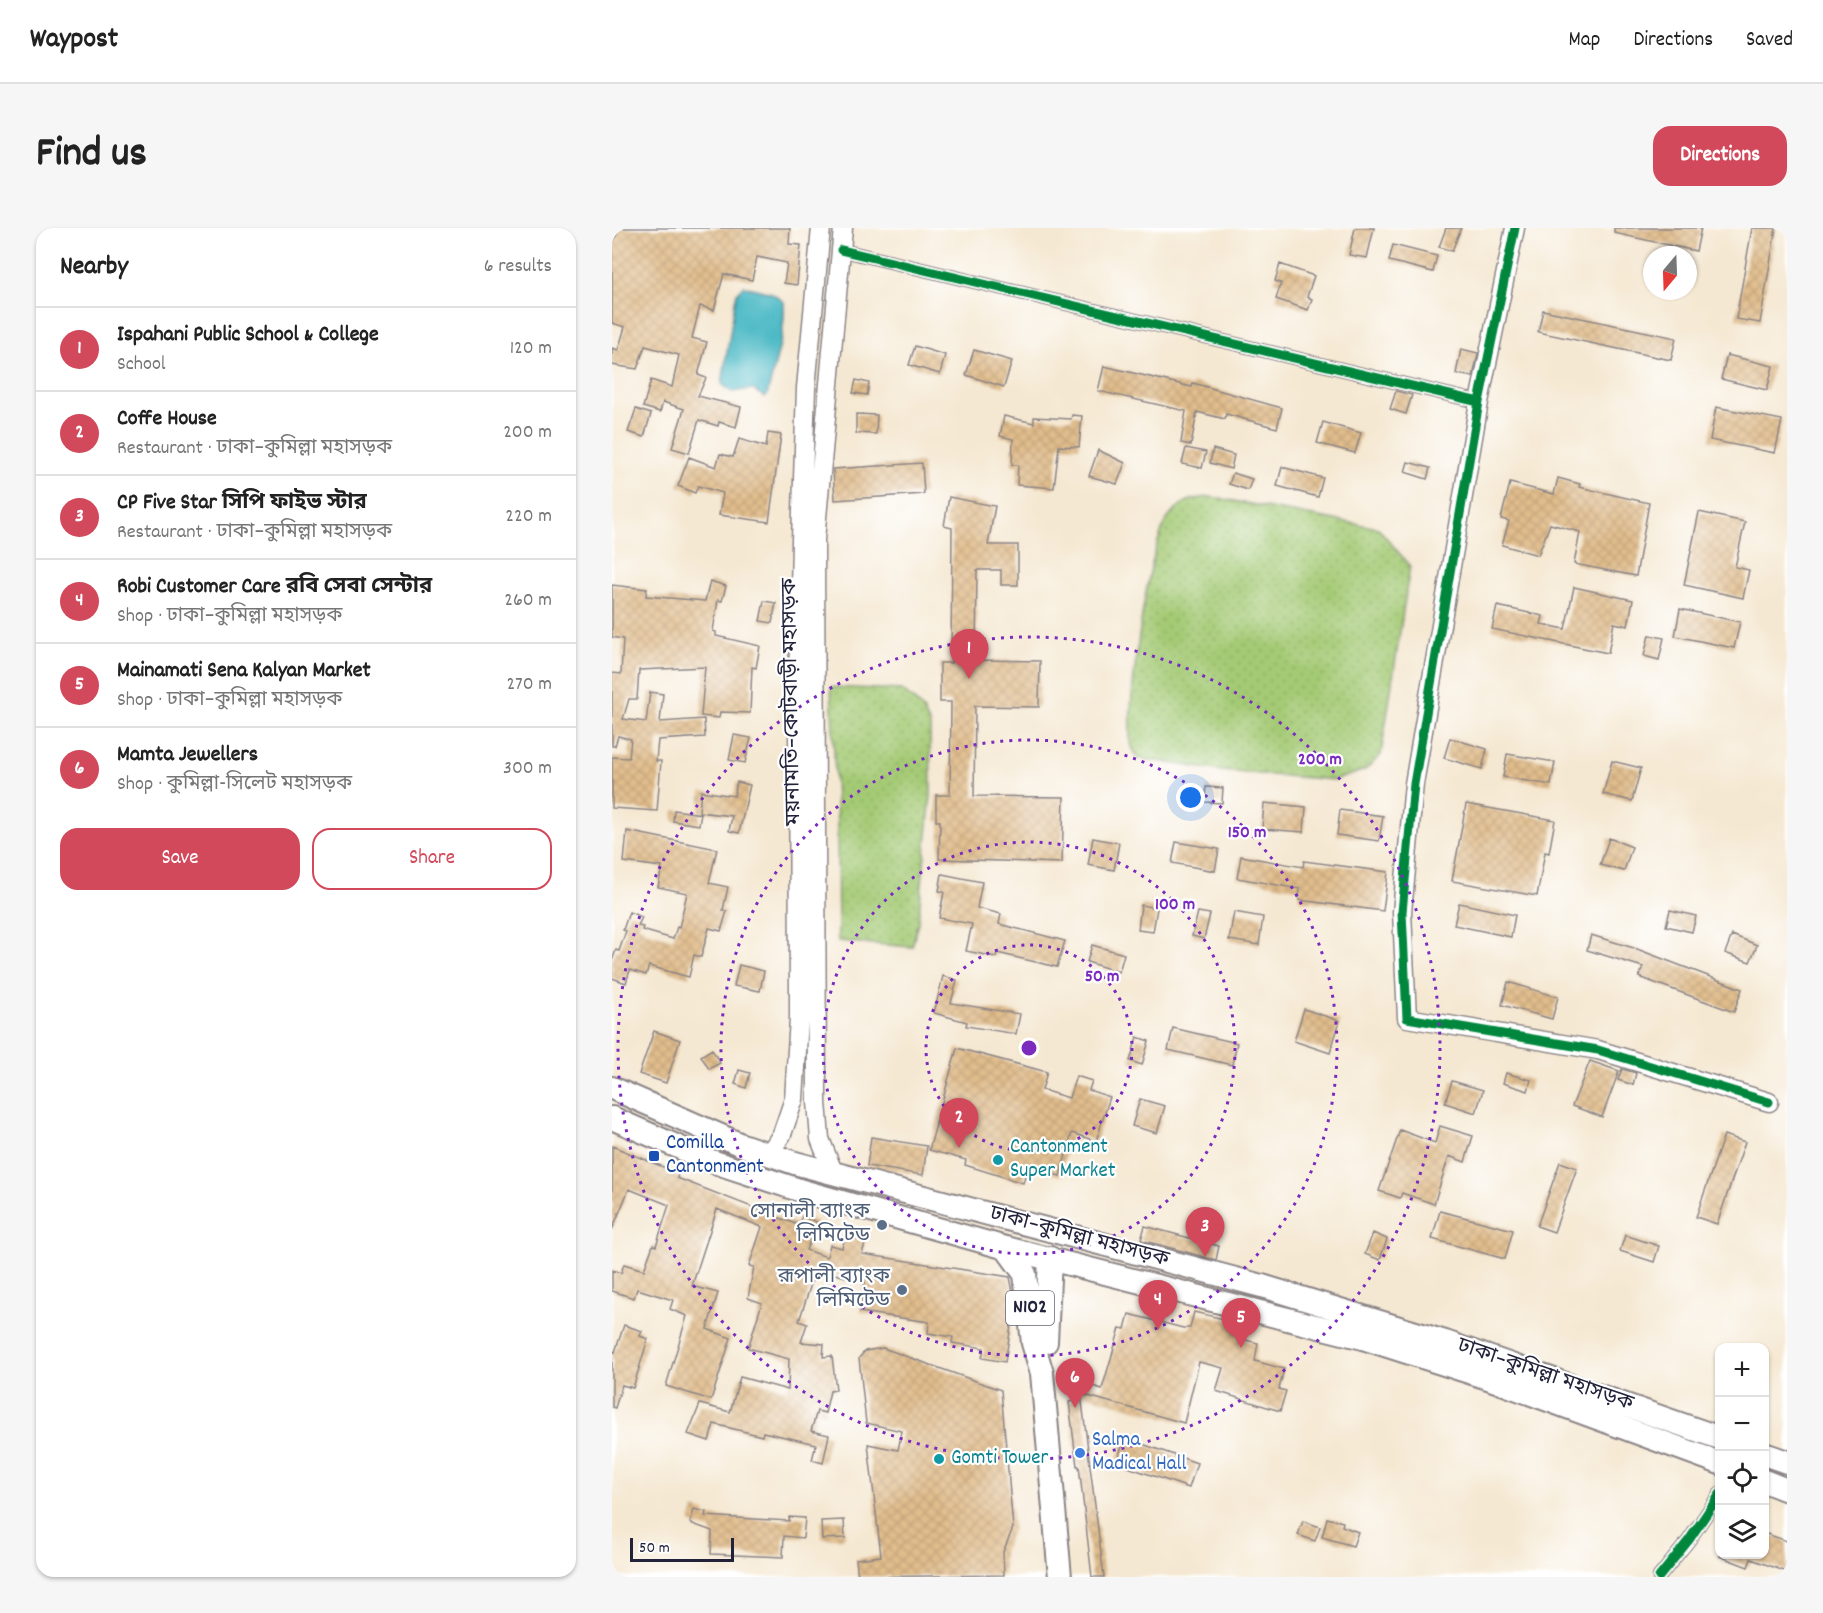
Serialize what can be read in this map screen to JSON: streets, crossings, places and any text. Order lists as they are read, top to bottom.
{
  "streets": {
    "highway": ["ঢাকা–কুমিল্লা মহাসড়ক", "N102"],
    "main road": ["ময়নামতি–কোটবাড়ী মহাসড়ক"]
  },
  "crossings": [
    ["ময়নামতি–কোটবাড়ী মহাসড়ক", "ঢাকা–কুমিল্লা মহাসড়ক"],
    ["ঢাকা–কুমিল্লা মহাসড়ক", "N102"]
  ],
  "places": {
    "transit": ["Comilla Cantonment"],
    "other": [
      "Cantonment Super Market",
      "সোনালী ব্যাংক লিমিটেড",
      "রূপালী ব্যাংক লিমিটেড",
      "Salma Madical Hall",
      "Gomti Tower"
    ]
  },
  "scale_bar": "50 m",
  "north": "bottom",
  "page": {
    "header": "Waypost",
    "nav": ["Map", "Directions", "Saved"],
    "title": "Find us",
    "buttons": [
      "Directions",
      ["Save", "Share"]
    ],
    "heading": ["Nearby", "6 results"],
    "list": [
      {
        "mark": "1",
        "name": "Ispahani Public School & College",
        "note": "School",
        "value": "120 m"
      },
      {
        "mark": "2",
        "name": "Coffe House",
        "note": "Restaurant · ঢাকা–কুমিল্লা মহাসড়ক",
        "value": "200 m"
      },
      {
        "mark": "3",
        "name": "CP Five Star সিপি ফাইভ স্টার",
        "note": "Restaurant · ঢাকা–কুমিল্লা মহাসড়ক",
        "value": "220 m"
      },
      {
        "mark": "4",
        "name": "Robi Customer Care রবি সেবা সেন্টার",
        "note": "Shop · ঢাকা–কুমিল্লা মহাসড়ক",
        "value": "260 m"
      },
      {
        "mark": "5",
        "name": "Mainamati Sena Kalyan Market",
        "note": "Shop · ঢাকা–কুমিল্লা মহাসড়ক",
        "value": "270 m"
      },
      {
        "mark": "6",
        "name": "Mamta Jewellers",
        "note": "Shop · কুমিল্লা-সিলেট মহাসড়ক",
        "value": "300 m"
      }
    ],
    "pins": [
      "1",
      "2",
      "3",
      "4",
      "5",
      "6"
    ],
    "map_buttons": ["+", "−"],
    "scale": "50 m"
  },
  "rings": [
    "200 m",
    "150 m",
    "100 m",
    "50 m"
  ]
}
